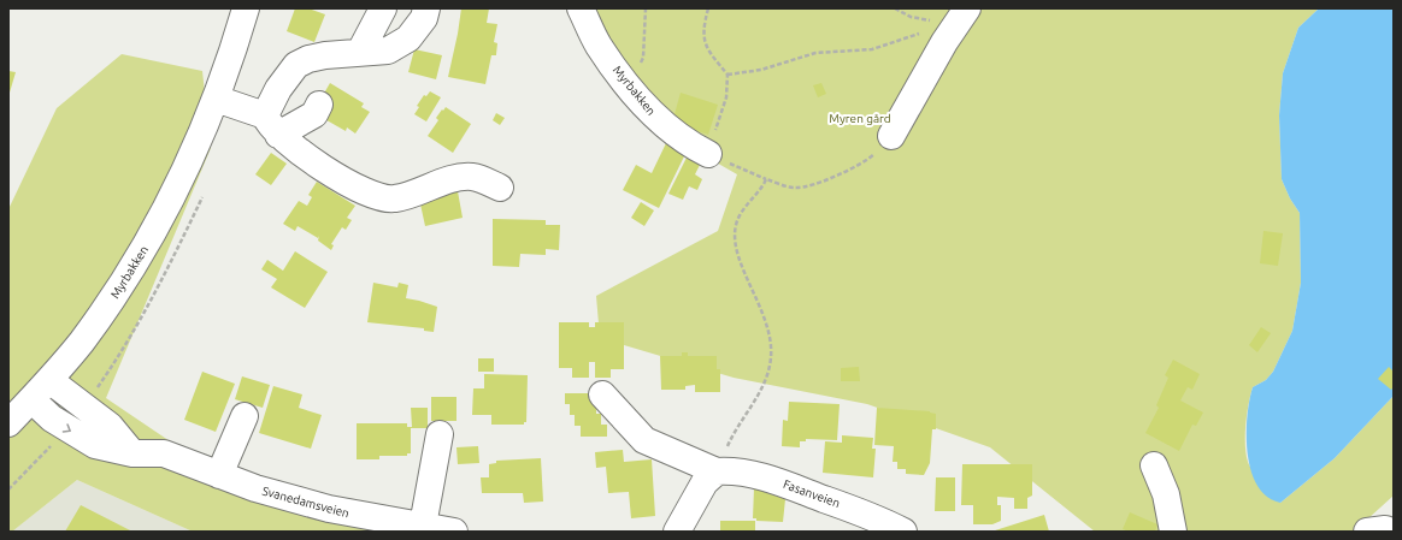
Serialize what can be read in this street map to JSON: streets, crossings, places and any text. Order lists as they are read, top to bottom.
{
  "streets": {
    "street": ["Myrbakken", "Fasanveien", "Svanedamsveien"]
  },
  "crossings": [
    ["Myrbakken", "Svanedamsveien"]
  ],
  "parks": ["Myren gård"]
}
